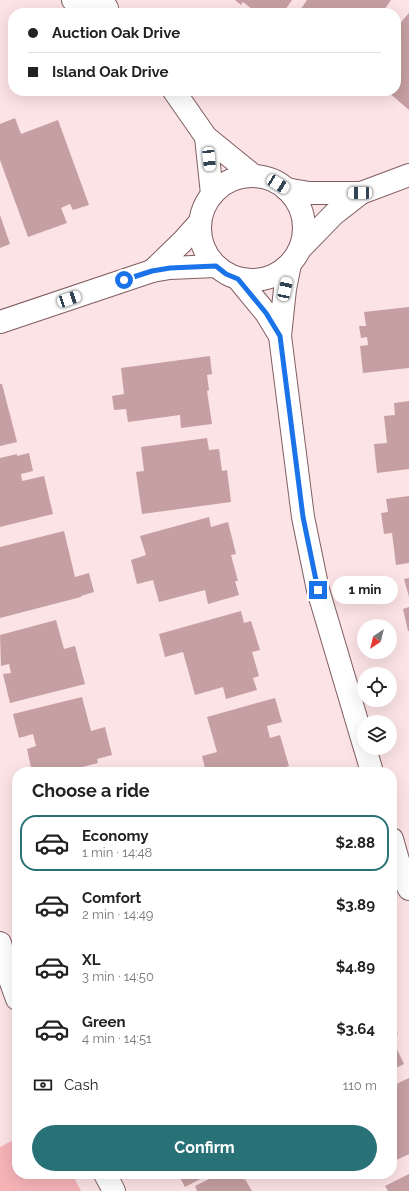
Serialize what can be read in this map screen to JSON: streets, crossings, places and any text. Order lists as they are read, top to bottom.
{
  "north": "bottom left",
  "page": {
    "banner": ["Auction Oak Drive", "Island Oak Drive"],
    "bubble": "1 min",
    "heading": "Choose a ride",
    "list": [
      {
        "name": "Economy",
        "note": "1 min · 14:48",
        "value": "$2.88"
      },
      {
        "name": "Comfort",
        "note": "2 min · 14:49",
        "value": "$3.89"
      },
      {
        "name": "XL",
        "note": "3 min · 14:50",
        "value": "$4.89"
      },
      {
        "name": "Green",
        "note": "4 min · 14:51",
        "value": "$3.64"
      }
    ],
    "pay": ["Cash", "110 m"],
    "buttons": "Confirm"
  }
}
